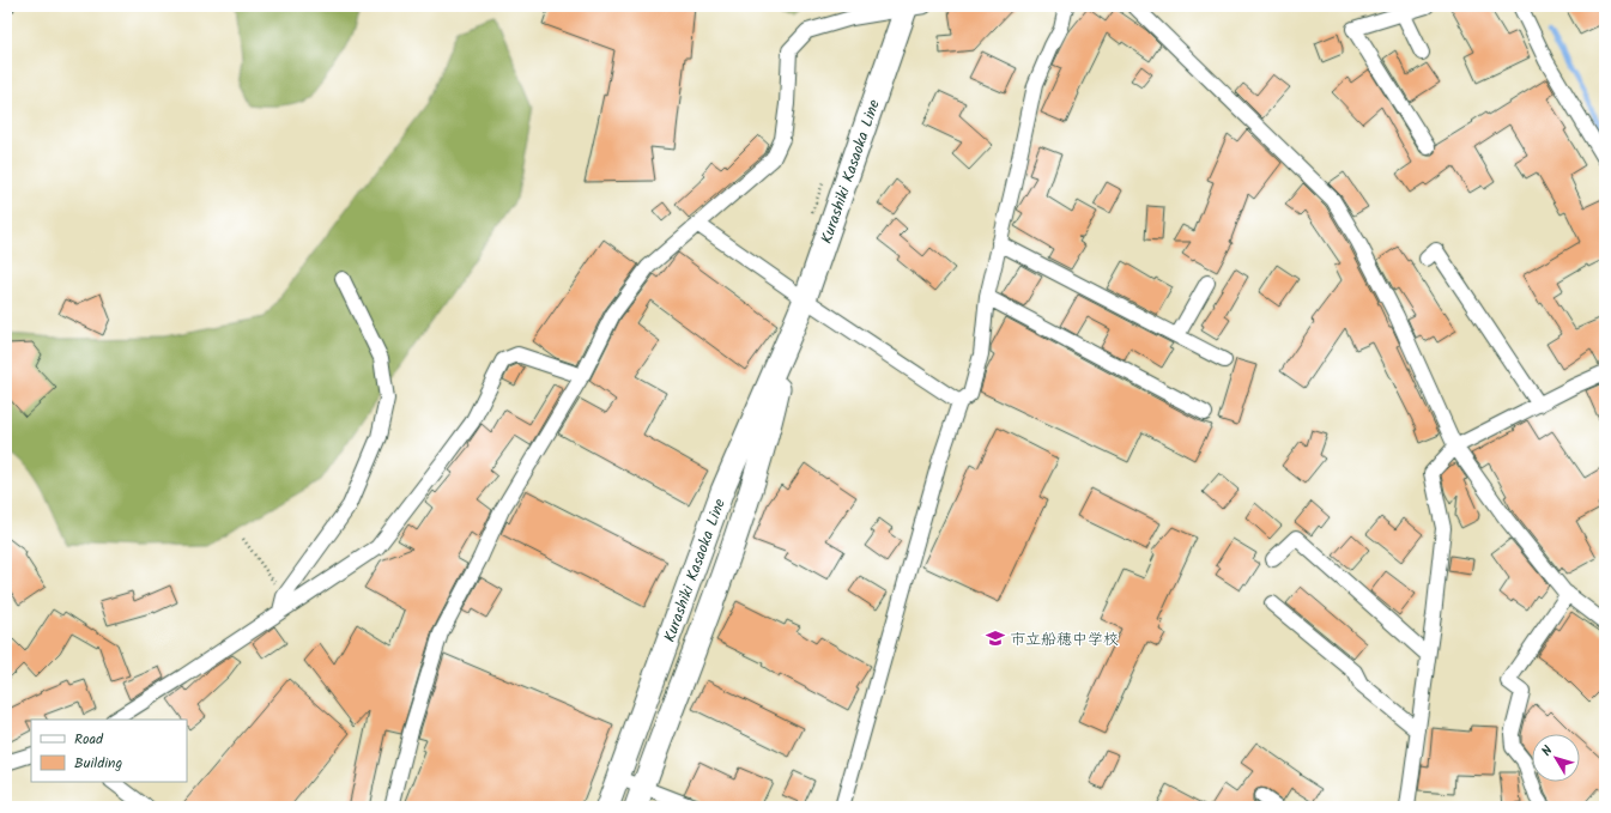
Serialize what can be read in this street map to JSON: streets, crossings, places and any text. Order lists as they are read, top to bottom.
{
  "streets": {
    "main road": ["Kurashiki Kasaoka Line"]
  },
  "places": {
    "school or university": ["市立船穂中学校"]
  },
  "legend": ["Road", "Building"],
  "north": "top left"
}
